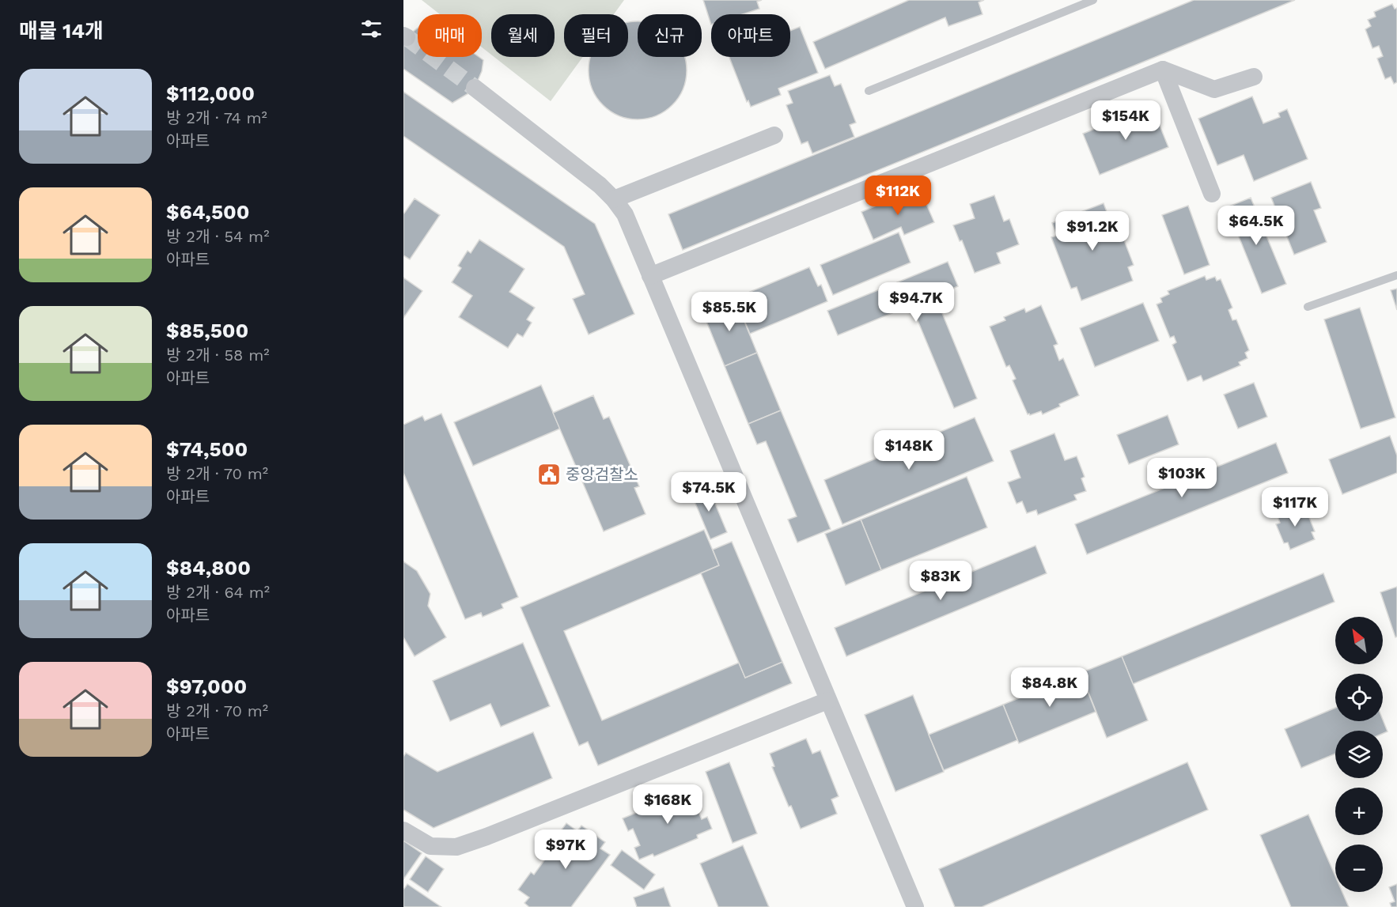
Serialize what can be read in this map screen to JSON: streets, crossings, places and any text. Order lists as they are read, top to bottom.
{
  "places": {
    "public building": ["중앙검찰소"]
  },
  "north": "top left",
  "page": {
    "heading": "매물 14개",
    "chip": [
      "매매",
      "월세",
      "필터",
      "신규",
      "아파트"
    ],
    "list": [
      {
        "name": "$112,000",
        "note": "방 2개 · 74 m² · 아파트"
      },
      {
        "name": "$64,500",
        "note": "방 2개 · 54 m² · 아파트"
      },
      {
        "name": "$85,500",
        "note": "방 2개 · 58 m² · 아파트"
      },
      {
        "name": "$74,500",
        "note": "방 2개 · 70 m² · 아파트"
      },
      {
        "name": "$84,800",
        "note": "방 2개 · 64 m² · 아파트"
      },
      {
        "name": "$97,000",
        "note": "방 2개 · 70 m² · 아파트"
      }
    ],
    "price": [
      "$154K",
      "$112K",
      "$64.5K",
      "$91.2K",
      "$94.7K",
      "$85.5K",
      "$148K",
      "$103K",
      "$74.5K",
      "$117K",
      "$83K",
      "$84.8K",
      "$168K",
      "$97K"
    ],
    "map_buttons": ["+", "−"]
  }
}
